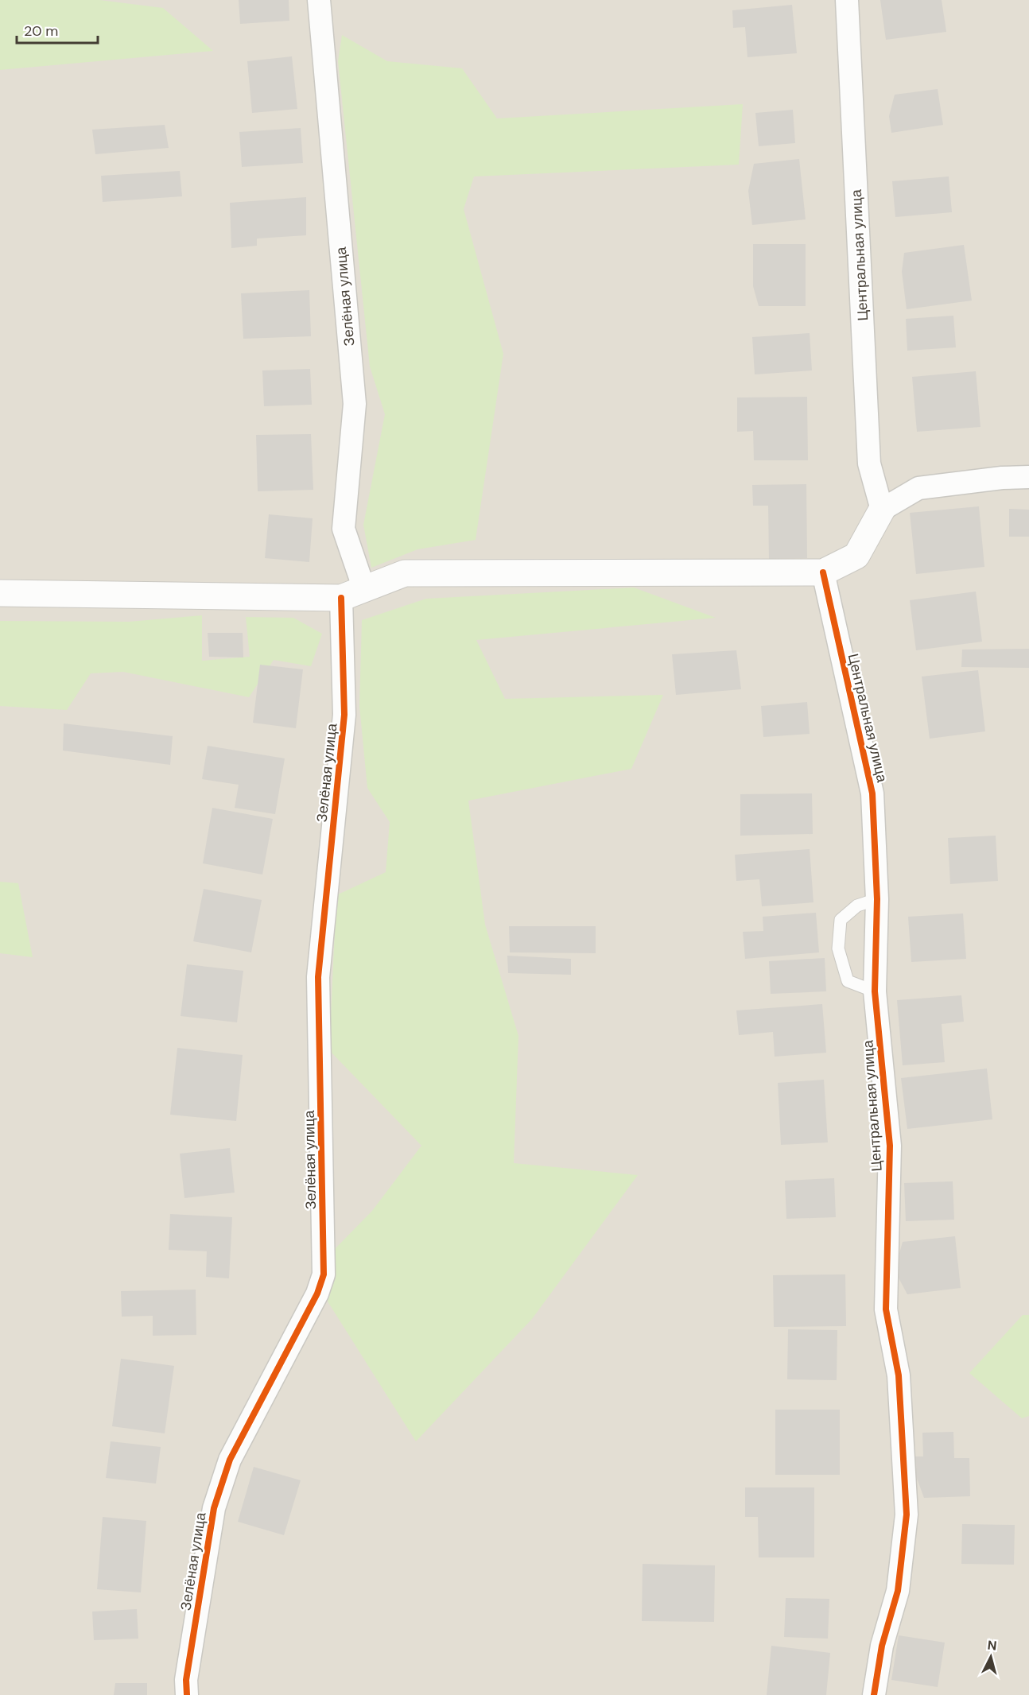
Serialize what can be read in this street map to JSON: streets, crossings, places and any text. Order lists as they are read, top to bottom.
{
  "streets": {
    "street": ["Центральная улица", "Зелёная улица"]
  },
  "scale_bar": "20 m",
  "north": "top"
}
